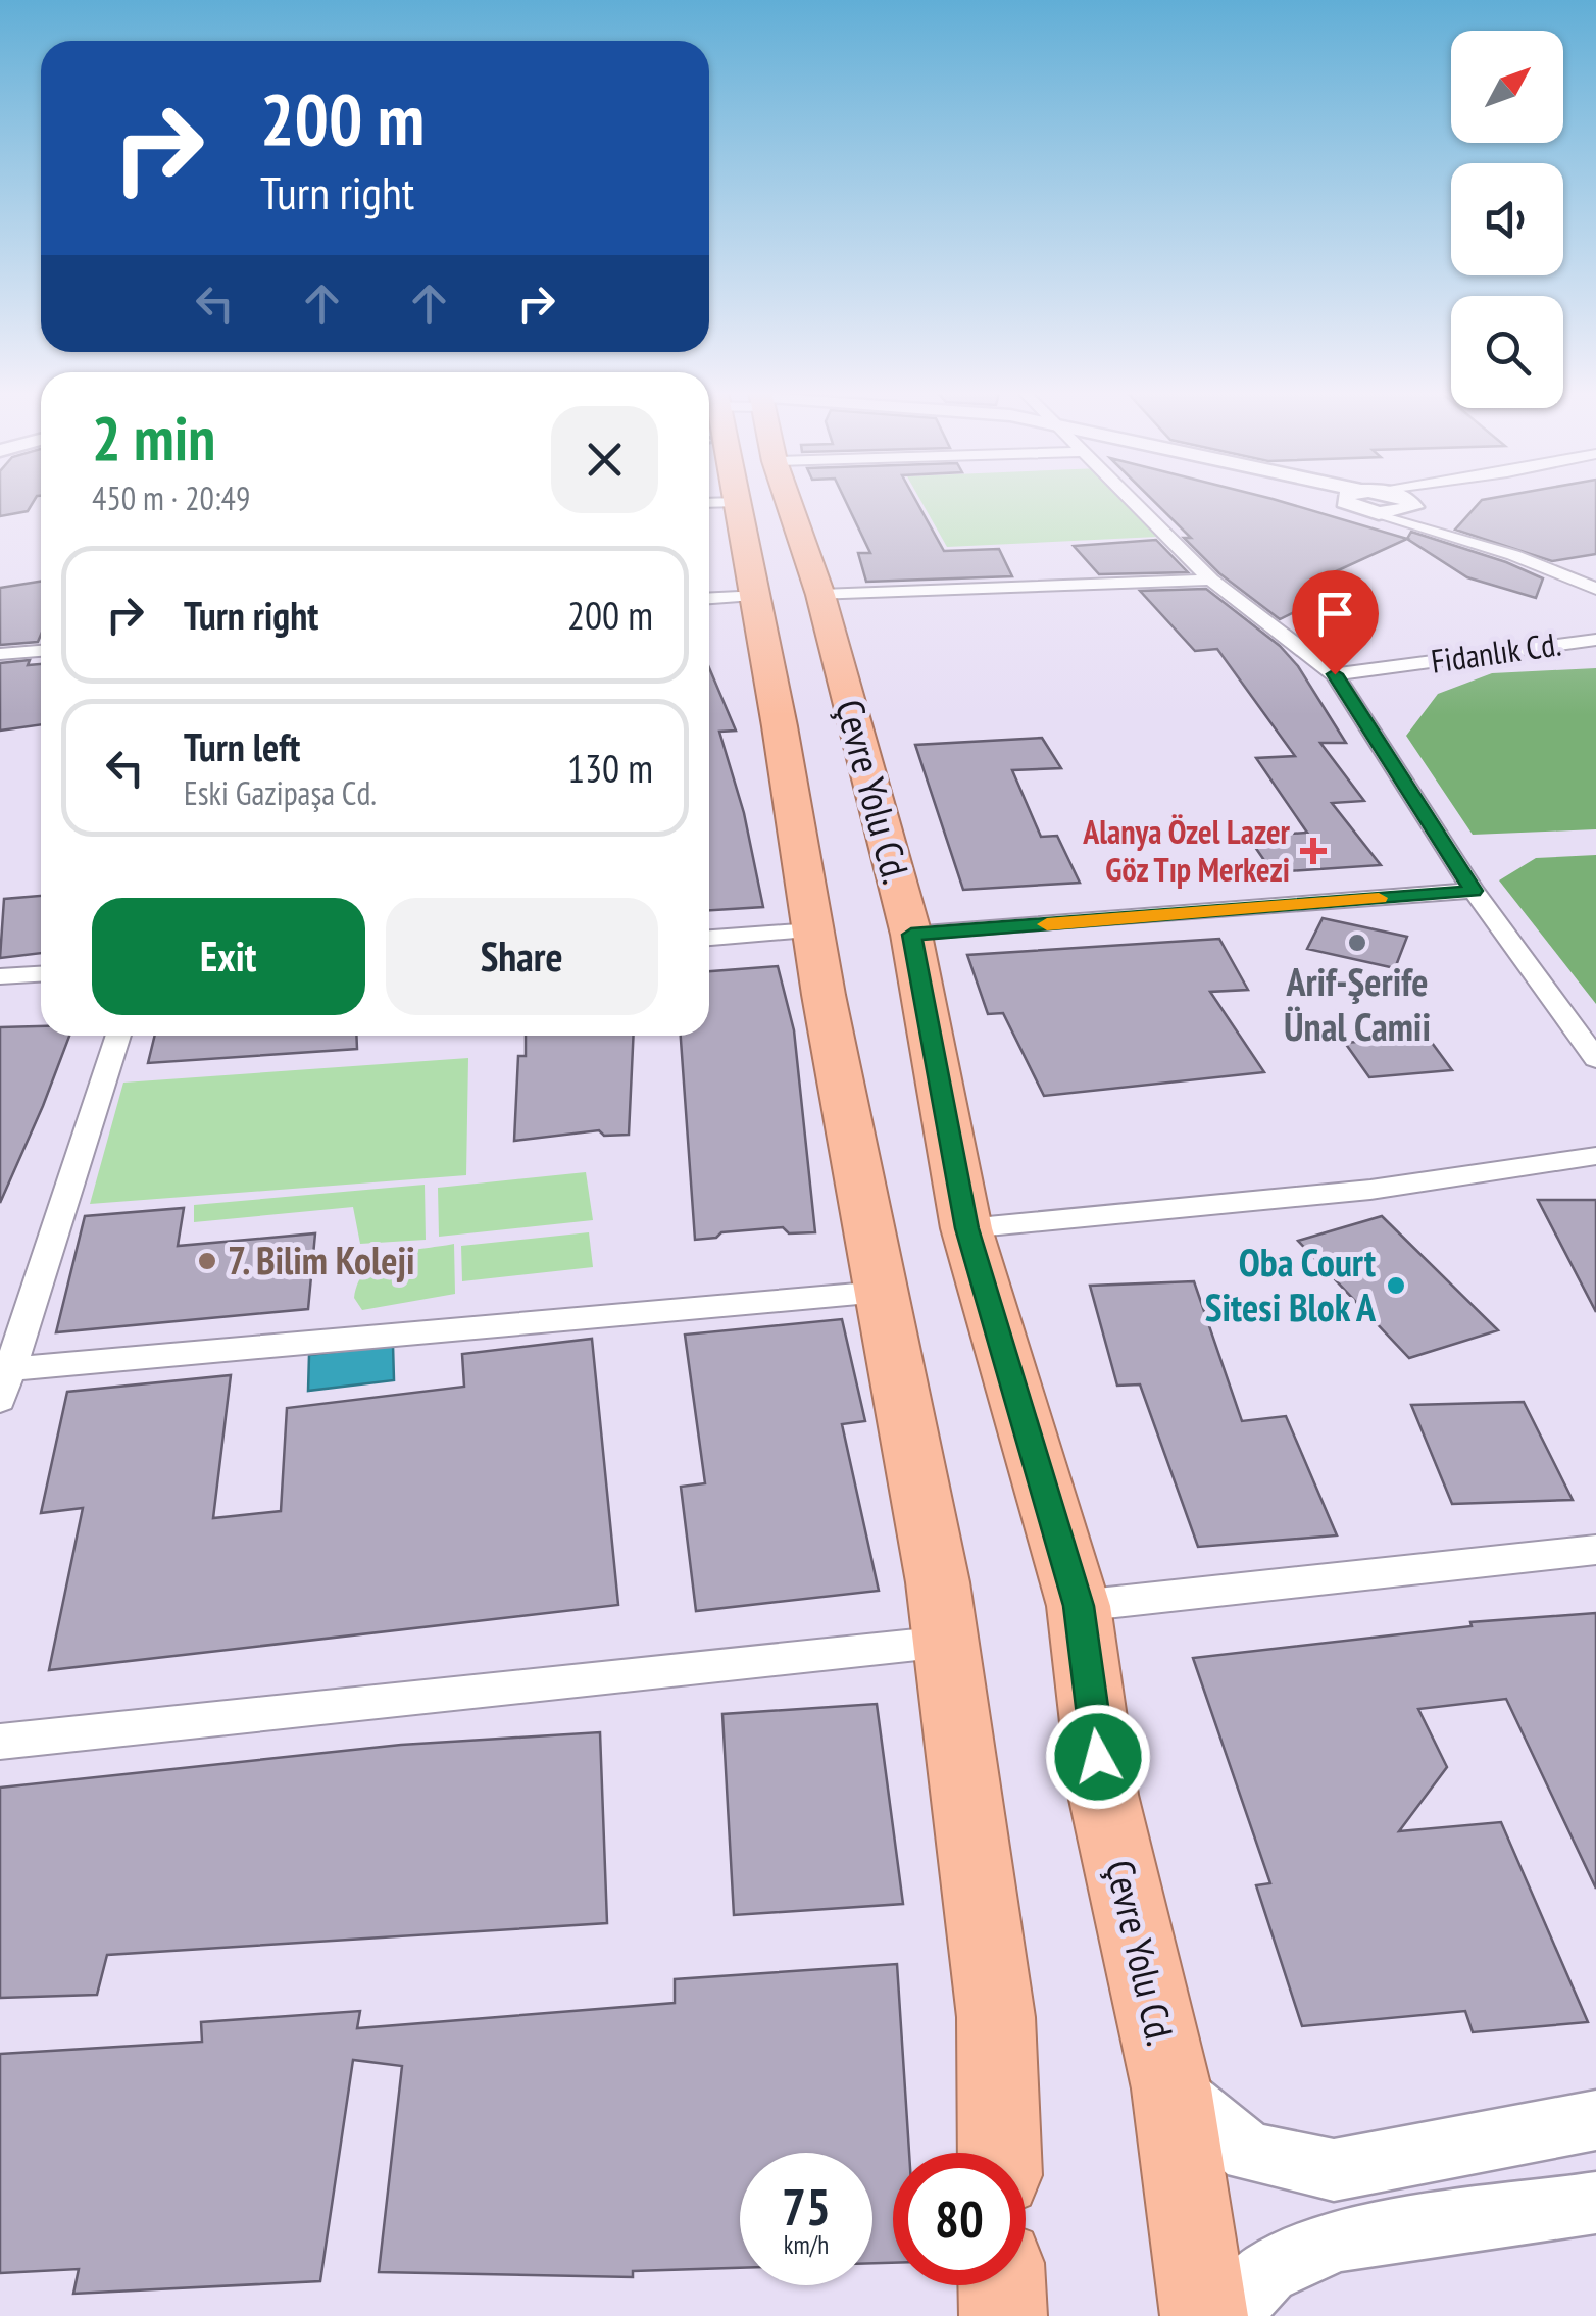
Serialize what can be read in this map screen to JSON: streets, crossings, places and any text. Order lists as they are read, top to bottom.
{
  "streets": {
    "highway": ["Çevre Yolu Cd."],
    "street": ["Fidanlık Cd."]
  },
  "places": {
    "health": ["Alanya Özel Lazer Göz Tıp Merkezi"],
    "other": ["Arif-Şerife Ünal Camii", "7. Bilim Koleji", "Oba Court Sitesi Blok A"]
  },
  "north": "top right",
  "page": {
    "turn": ["200 m", "Turn right"],
    "heading": ["2 min", "450 m · 20:49"],
    "list": [
      {
        "name": "Turn right",
        "value": "200 m"
      },
      {
        "name": "Turn left",
        "note": "Eski Gazipaşa Cd.",
        "value": "130 m"
      }
    ],
    "buttons": ["Exit", "Share"],
    "speed": "75 km/h",
    "limit": "80"
  }
}
